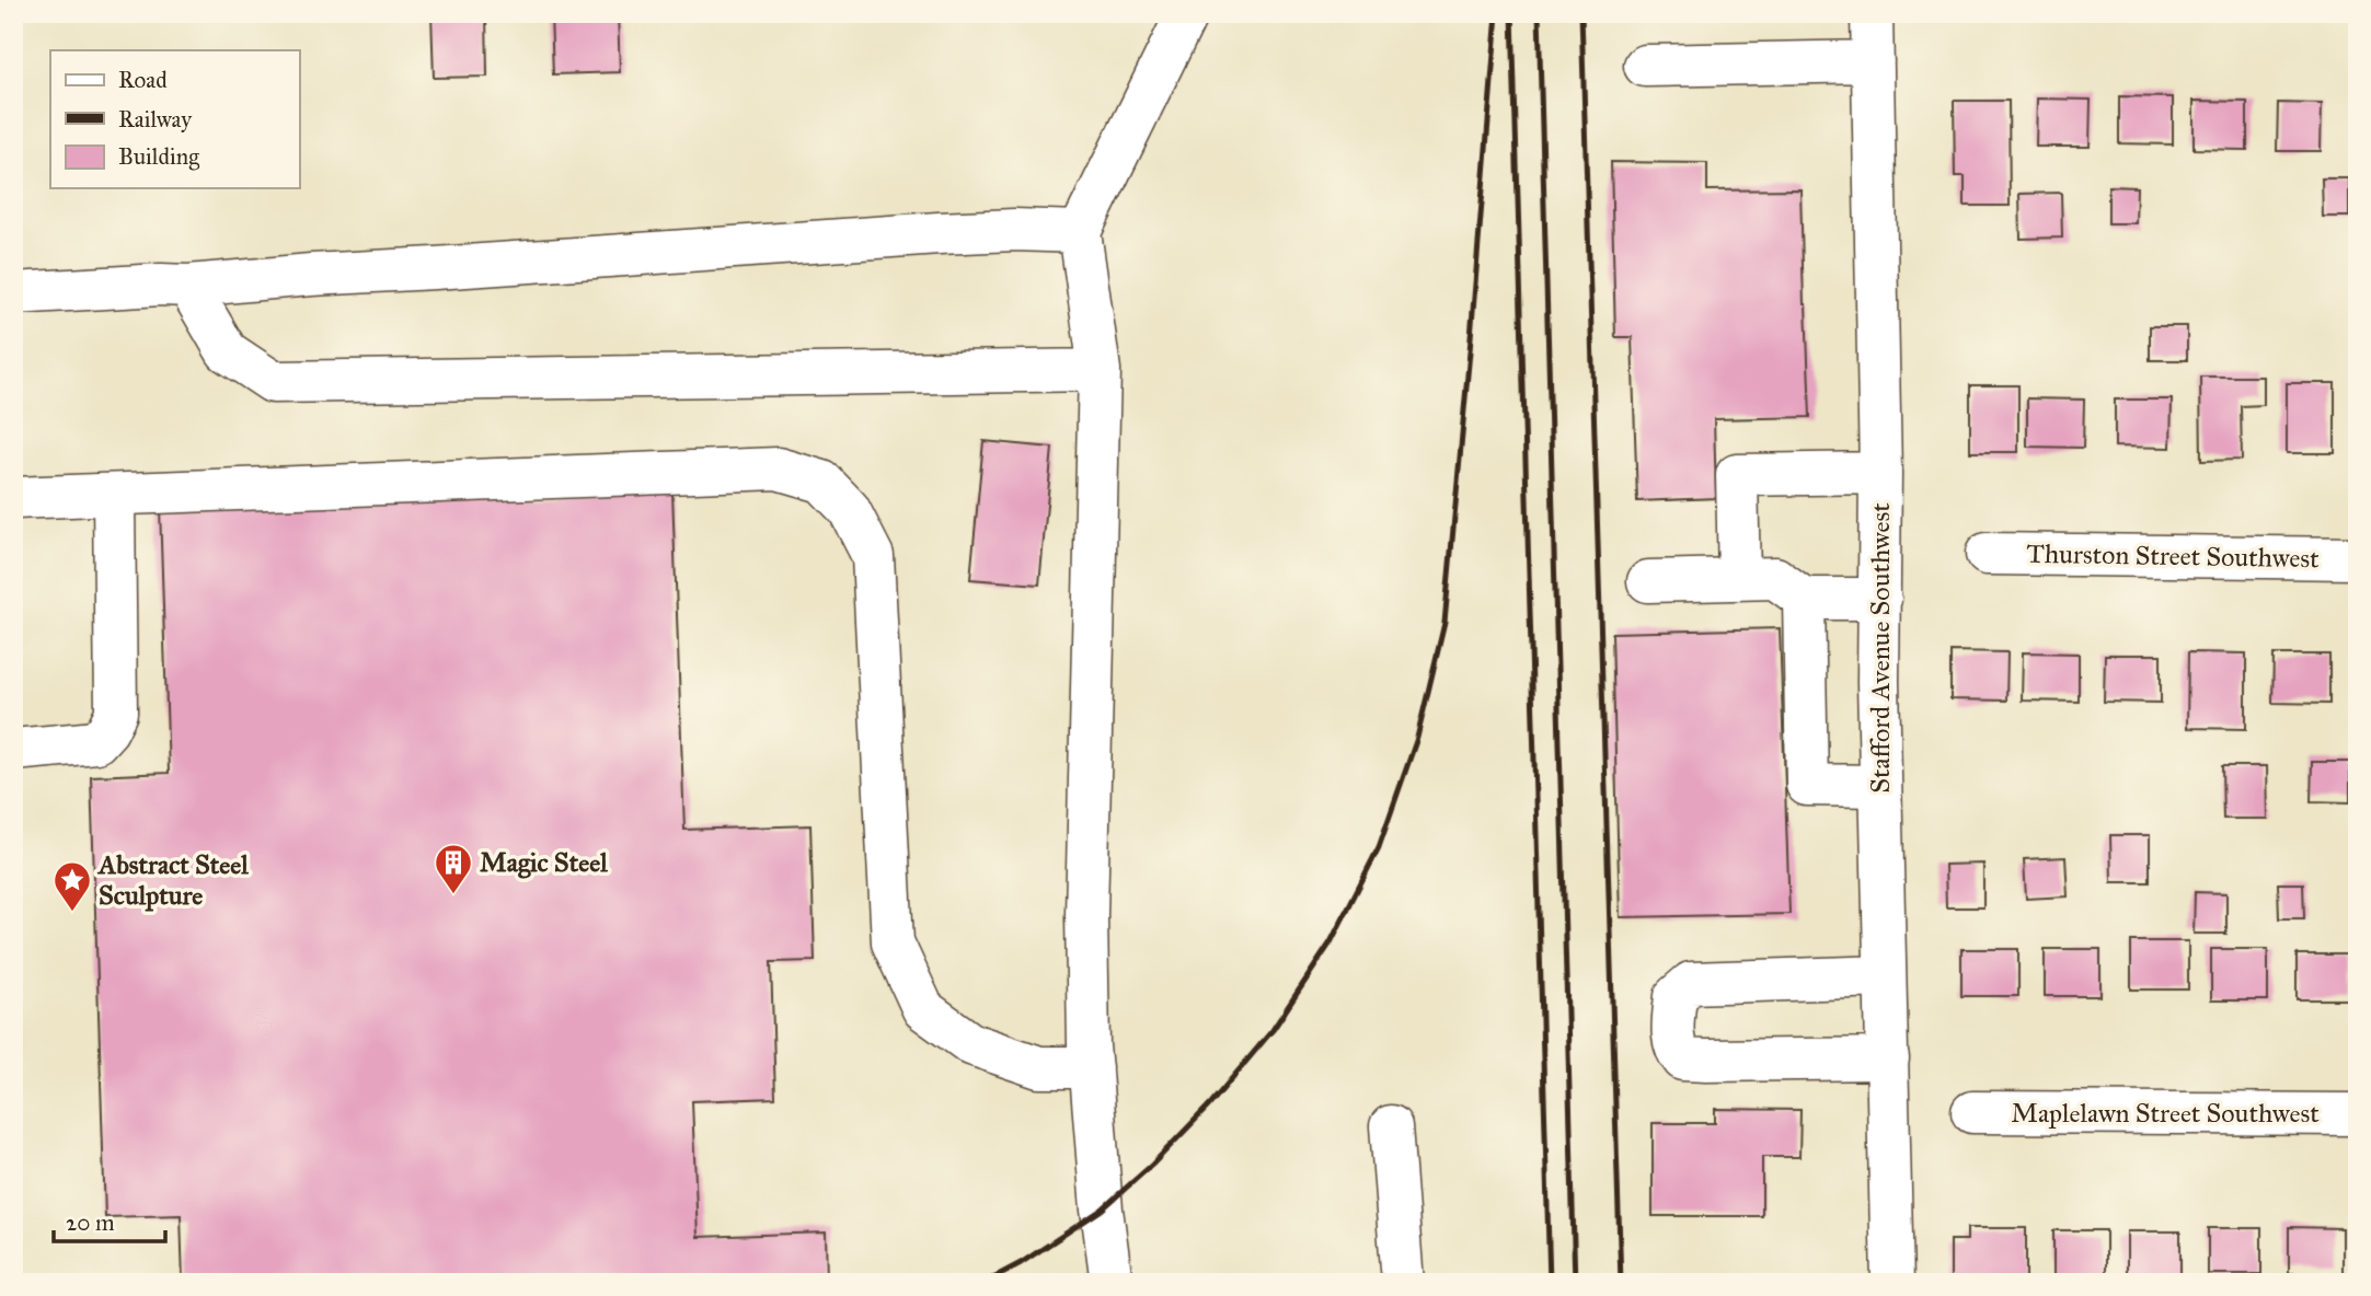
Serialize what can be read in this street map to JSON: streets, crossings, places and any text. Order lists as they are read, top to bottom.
{
  "streets": {
    "street": ["Thurston Street Southwest", "Stafford Avenue Southwest", "Maplelawn Street Southwest"]
  },
  "places": {
    "building": ["Magic Steel"],
    "place": ["Abstract Steel Sculpture"]
  },
  "legend": ["Road", "Railway", "Building"],
  "scale_bar": "20 m"
}
